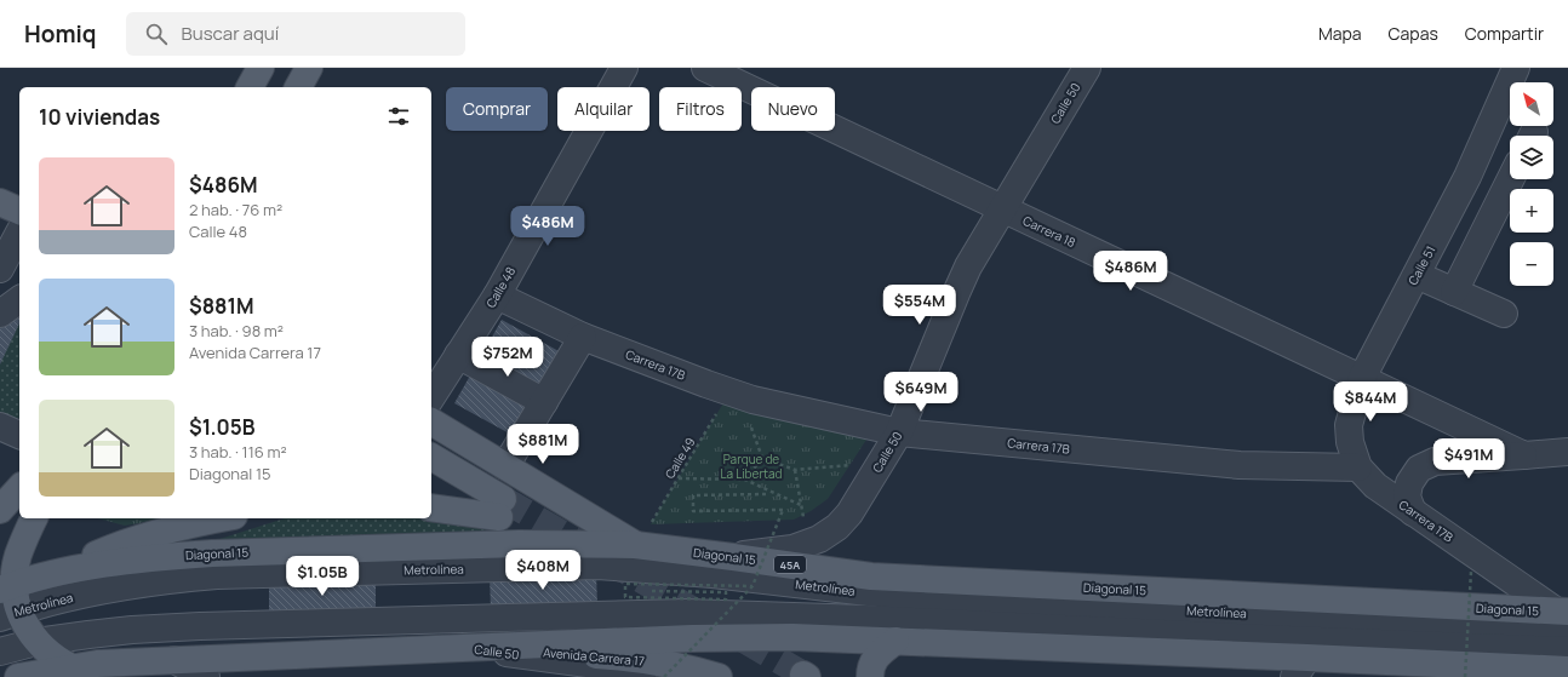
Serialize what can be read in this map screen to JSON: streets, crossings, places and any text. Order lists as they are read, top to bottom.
{
  "streets": {
    "main road": ["Diagonal 15", "45A", "Avenida Carrera 17"],
    "street": [
      "Calle 50",
      "Carrera 18",
      "Calle 51",
      "Calle 48",
      "Carrera 17B",
      "Metrolínea"
    ],
    "path": ["Calle 49"]
  },
  "crossings": [
    ["Calle 50", "Carrera 18"],
    ["Calle 50", "Carrera 17B"],
    ["Calle 50", "Diagonal 15"],
    ["Calle 50", "Avenida Carrera 17"],
    ["Carrera 18", "Calle 51"],
    ["Carrera 18", "Carrera 17B"],
    ["Calle 51", "Carrera 17B"],
    ["Calle 48", "Carrera 17B"],
    ["Carrera 17B", "Calle 49"],
    ["Carrera 17B", "Diagonal 15"],
    ["Carrera 17B", "Metrolínea"],
    ["Calle 49", "Diagonal 15"],
    ["Diagonal 15", "Metrolínea"]
  ],
  "parks": ["Parque de La Libertad"],
  "north": "top left",
  "page": {
    "header": "Homiq",
    "search": "Buscar aquí",
    "nav": ["Mapa", "Capas", "Compartir"],
    "map_buttons": ["+", "−"],
    "chip": [
      "Comprar",
      "Alquilar",
      "Filtros",
      "Nuevo"
    ],
    "heading": "10 viviendas",
    "list": [
      {
        "name": "$486M",
        "note": "2 hab. · 76 m² · Calle 48"
      },
      {
        "name": "$881M",
        "note": "3 hab. · 98 m² · Avenida Carrera 17"
      },
      {
        "name": "$1.05B",
        "note": "3 hab. · 116 m² · Diagonal 15"
      }
    ],
    "price": [
      "$486M",
      "$486M",
      "$554M",
      "$752M",
      "$649M",
      "$844M",
      "$881M",
      "$491M",
      "$408M",
      "$1.05B"
    ]
  }
}
